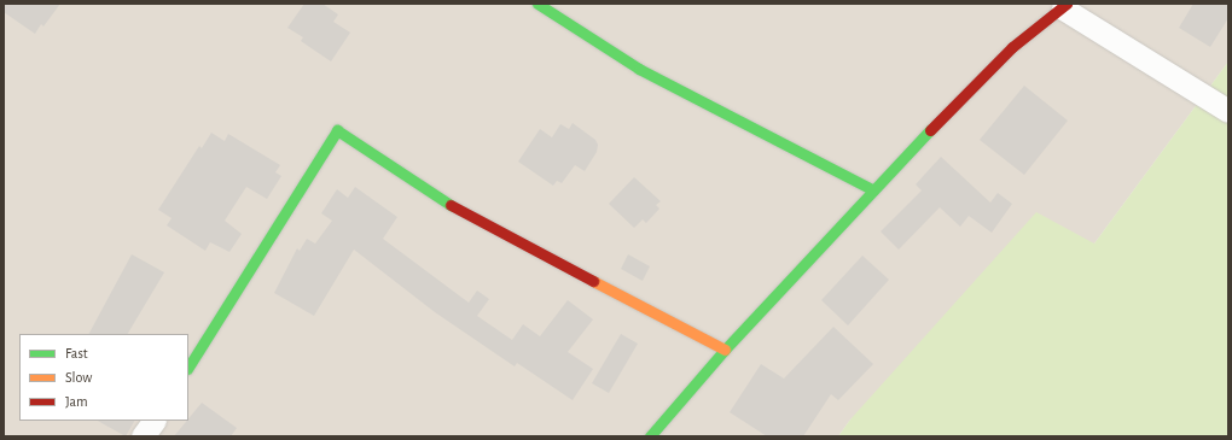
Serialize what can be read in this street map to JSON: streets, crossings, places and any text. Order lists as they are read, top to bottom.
{
  "legend": ["Fast", "Slow", "Jam"]
}
